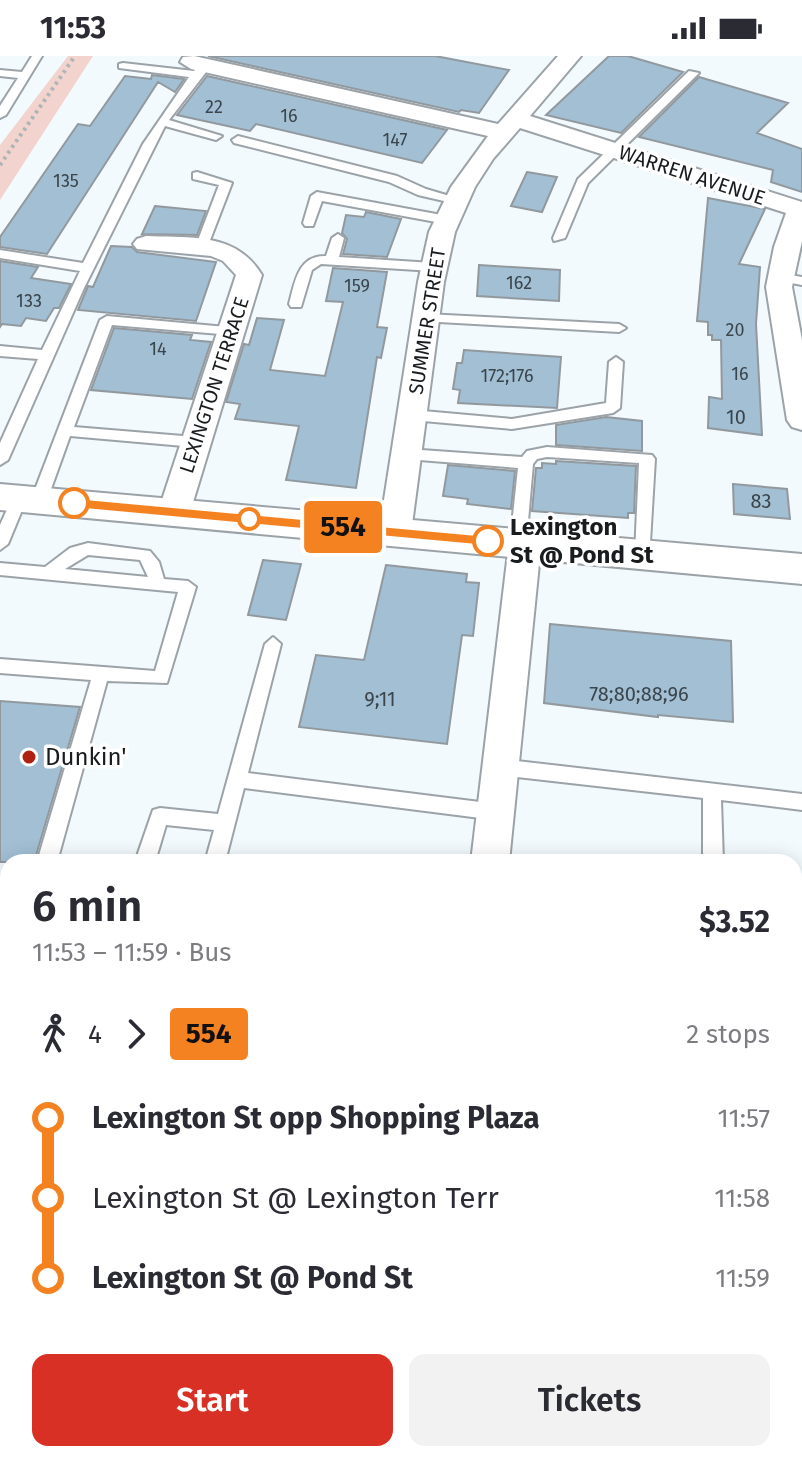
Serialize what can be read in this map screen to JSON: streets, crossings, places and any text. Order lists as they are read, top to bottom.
{
  "streets": {
    "street": ["WARREN AVENUE", "SUMMER STREET", "LEXINGTON TERRACE"]
  },
  "crossings": [
    ["WARREN AVENUE", "SUMMER STREET"]
  ],
  "places": ["Lexington St @ Pond St", "Dunkin'"],
  "lines": ["bus line 554"],
  "house_numbers": [
    "22",
    "16",
    "147",
    "135",
    "162",
    "159",
    "133",
    "20",
    "14",
    "16",
    "172;176",
    "10",
    "83",
    "78;80;88;96",
    "9;11"
  ],
  "page": {
    "status": "11:53",
    "on_map": "554",
    "heading": ["6 min", "11:53 – 11:59 · Bus", "$3.52"],
    "legs": ["4", "554", "2 stops"],
    "list": [
      {
        "name": "Lexington St opp Shopping Plaza",
        "value": "11:57"
      },
      {
        "name": "Lexington St @ Lexington Terr",
        "value": "11:58"
      },
      {
        "name": "Lexington St @ Pond St",
        "value": "11:59"
      }
    ],
    "buttons": ["Start", "Tickets"]
  }
}
